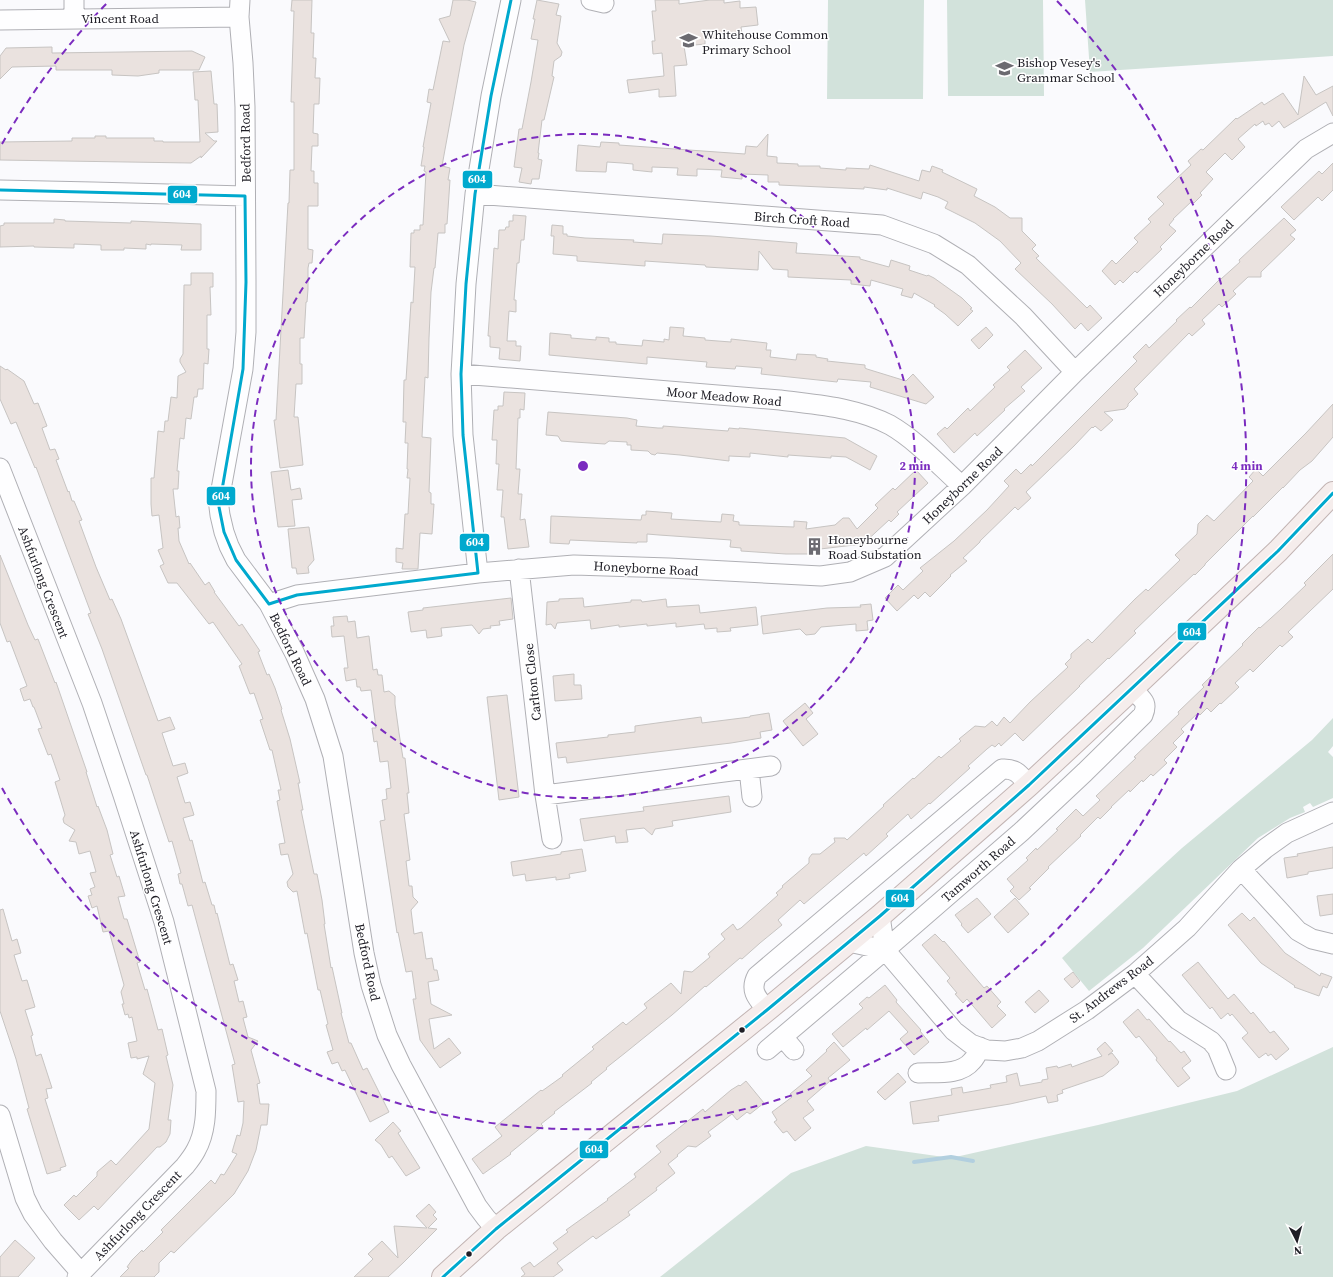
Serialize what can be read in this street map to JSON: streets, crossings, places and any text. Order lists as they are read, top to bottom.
{
  "streets": {
    "street": [
      "Vincent Road",
      "Bedford Road",
      "Birch Croft Road",
      "Honeyborne Road",
      "Moor Meadow Road",
      "Ashfurlong Crescent",
      "Carlton Close",
      "Tamworth Road",
      "St. Andrews Road"
    ]
  },
  "crossings": [
    ["Vincent Road", "Bedford Road"],
    ["Bedford Road", "Honeyborne Road"],
    ["Birch Croft Road", "Honeyborne Road"],
    ["Honeyborne Road", "Moor Meadow Road"],
    ["Honeyborne Road", "Carlton Close"],
    ["Tamworth Road", "St. Andrews Road"]
  ],
  "places": {
    "school or university": ["Whitehouse Common Primary School", "Bishop Vesey's Grammar School"],
    "building": ["Honeybourne Road Substation"]
  },
  "lines": ["transit line 604"],
  "north": "bottom",
  "rings": ["2 min", "4 min"]
}
